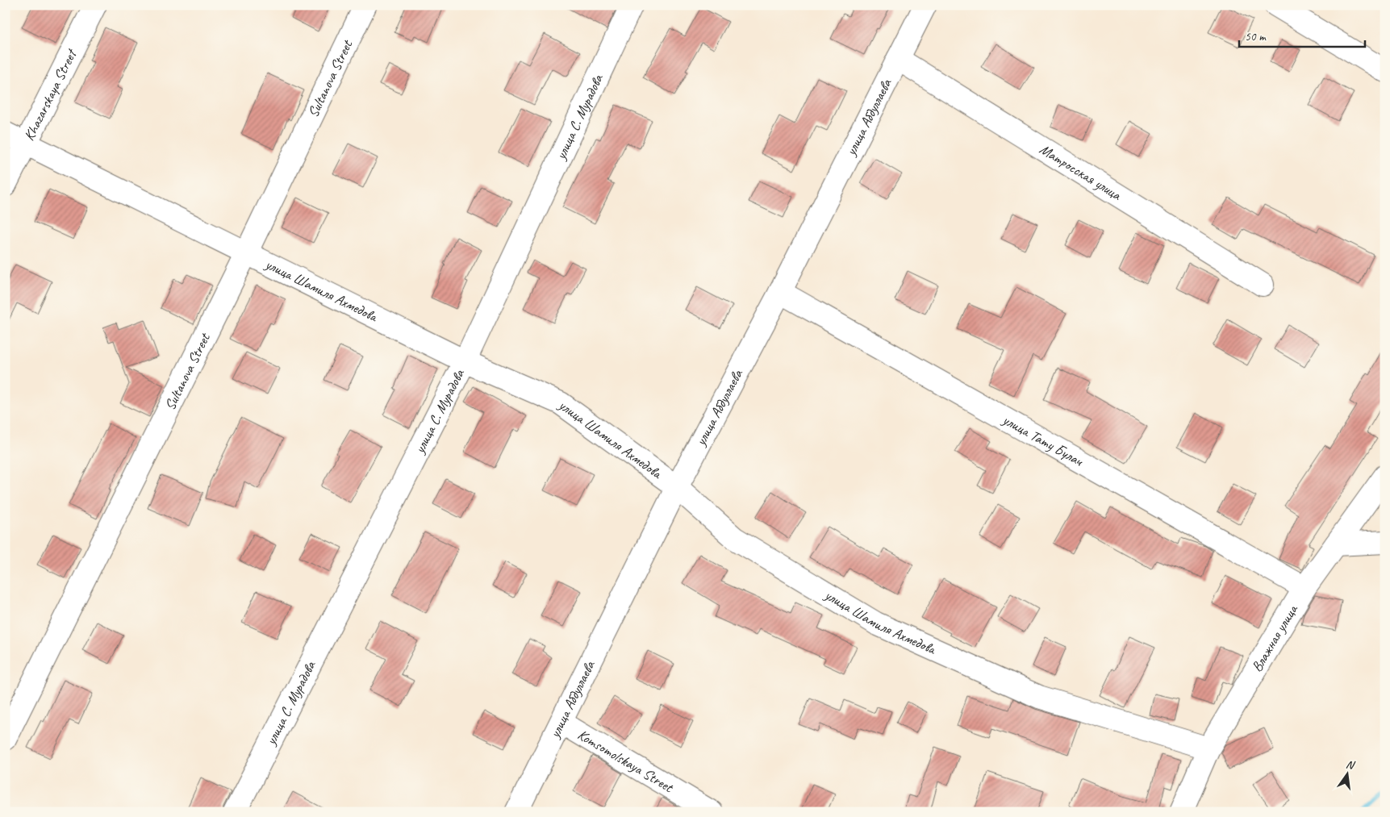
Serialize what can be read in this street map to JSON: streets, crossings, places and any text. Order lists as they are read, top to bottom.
{
  "streets": {
    "street": [
      "Sultanova Street",
      "Khazarskaya Street",
      "улица С. Мурадова",
      "улица Абдуллаева",
      "Матросская улица",
      "улица Шамиля Ахмедова",
      "улица Тату Булач",
      "Влажная улица",
      "Komsomolskaya Street"
    ]
  },
  "crossings": [
    ["Sultanova Street", "улица Шамиля Ахмедова"],
    ["Khazarskaya Street", "улица Шамиля Ахмедова"],
    ["улица С. Мурадова", "улица Шамиля Ахмедова"],
    ["улица Абдуллаева", "Матросская улица"],
    ["улица Абдуллаева", "улица Шамиля Ахмедова"],
    ["улица Абдуллаева", "улица Тату Булач"],
    ["улица Абдуллаева", "Komsomolskaya Street"],
    ["улица Шамиля Ахмедова", "Влажная улица"],
    ["улица Тату Булач", "Влажная улица"]
  ],
  "scale_bar": "50 m",
  "north": "top"
}
